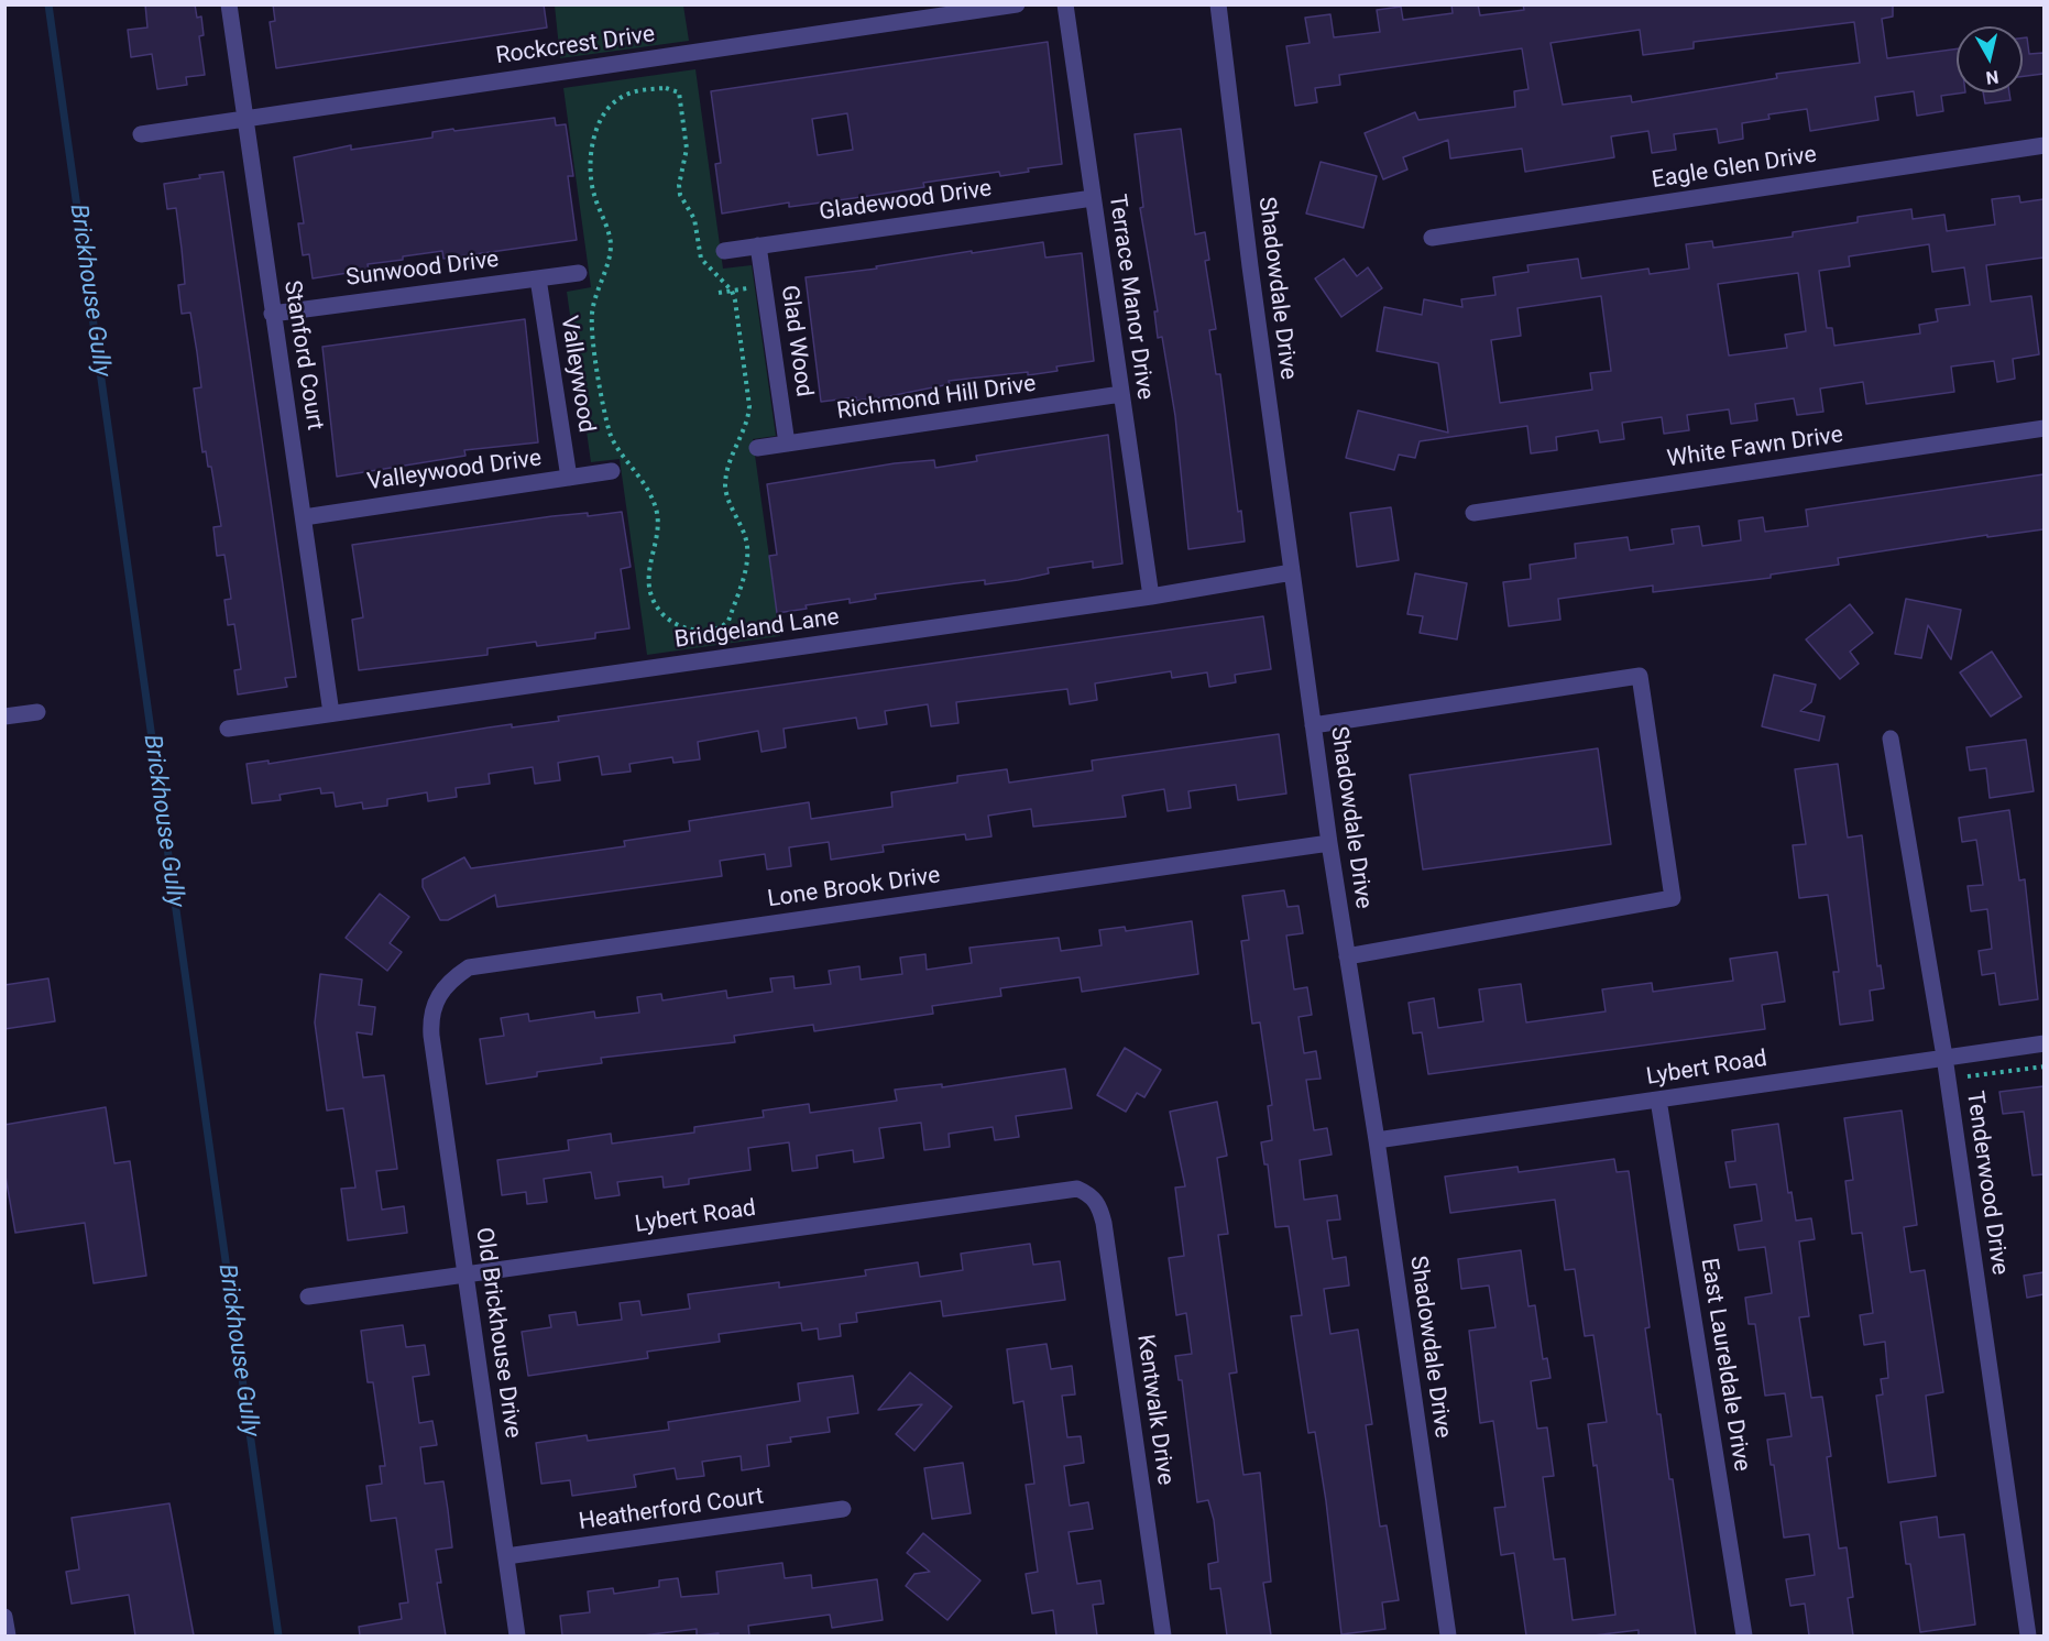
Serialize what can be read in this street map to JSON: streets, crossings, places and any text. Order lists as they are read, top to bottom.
{
  "streets": {
    "street": [
      "Rockcrest Drive",
      "Eagle Glen Drive",
      "Gladewood Drive",
      "Sunwood Drive",
      "Shadowdale Drive",
      "Terrace Manor Drive",
      "Glad Wood",
      "Stanford Court",
      "Valleywood",
      "Richmond Hill Drive",
      "White Fawn Drive",
      "Valleywood Drive",
      "Bridgeland Lane",
      "Lone Brook Drive",
      "Lybert Road",
      "Tenderwood Drive",
      "Old Brickhouse Drive",
      "East Laureldale Drive",
      "Kentwalk Drive",
      "Heatherford Court"
    ]
  },
  "crossings": [
    ["Rockcrest Drive", "Stanford Court"],
    ["Gladewood Drive", "Terrace Manor Drive"],
    ["Gladewood Drive", "Glad Wood"],
    ["Sunwood Drive", "Stanford Court"],
    ["Sunwood Drive", "Valleywood"],
    ["Shadowdale Drive", "Bridgeland Lane"],
    ["Shadowdale Drive", "Lone Brook Drive"],
    ["Shadowdale Drive", "Lybert Road"],
    ["Terrace Manor Drive", "Richmond Hill Drive"],
    ["Terrace Manor Drive", "Bridgeland Lane"],
    ["Glad Wood", "Richmond Hill Drive"],
    ["Stanford Court", "Valleywood Drive"],
    ["Stanford Court", "Bridgeland Lane"],
    ["Valleywood", "Valleywood Drive"],
    ["Lone Brook Drive", "Old Brickhouse Drive"],
    ["Lybert Road", "Tenderwood Drive"],
    ["Lybert Road", "Old Brickhouse Drive"],
    ["Lybert Road", "East Laureldale Drive"],
    ["Lybert Road", "Kentwalk Drive"],
    ["Old Brickhouse Drive", "Heatherford Court"]
  ],
  "water": ["Brickhouse Gully"],
  "north": "bottom"
}
